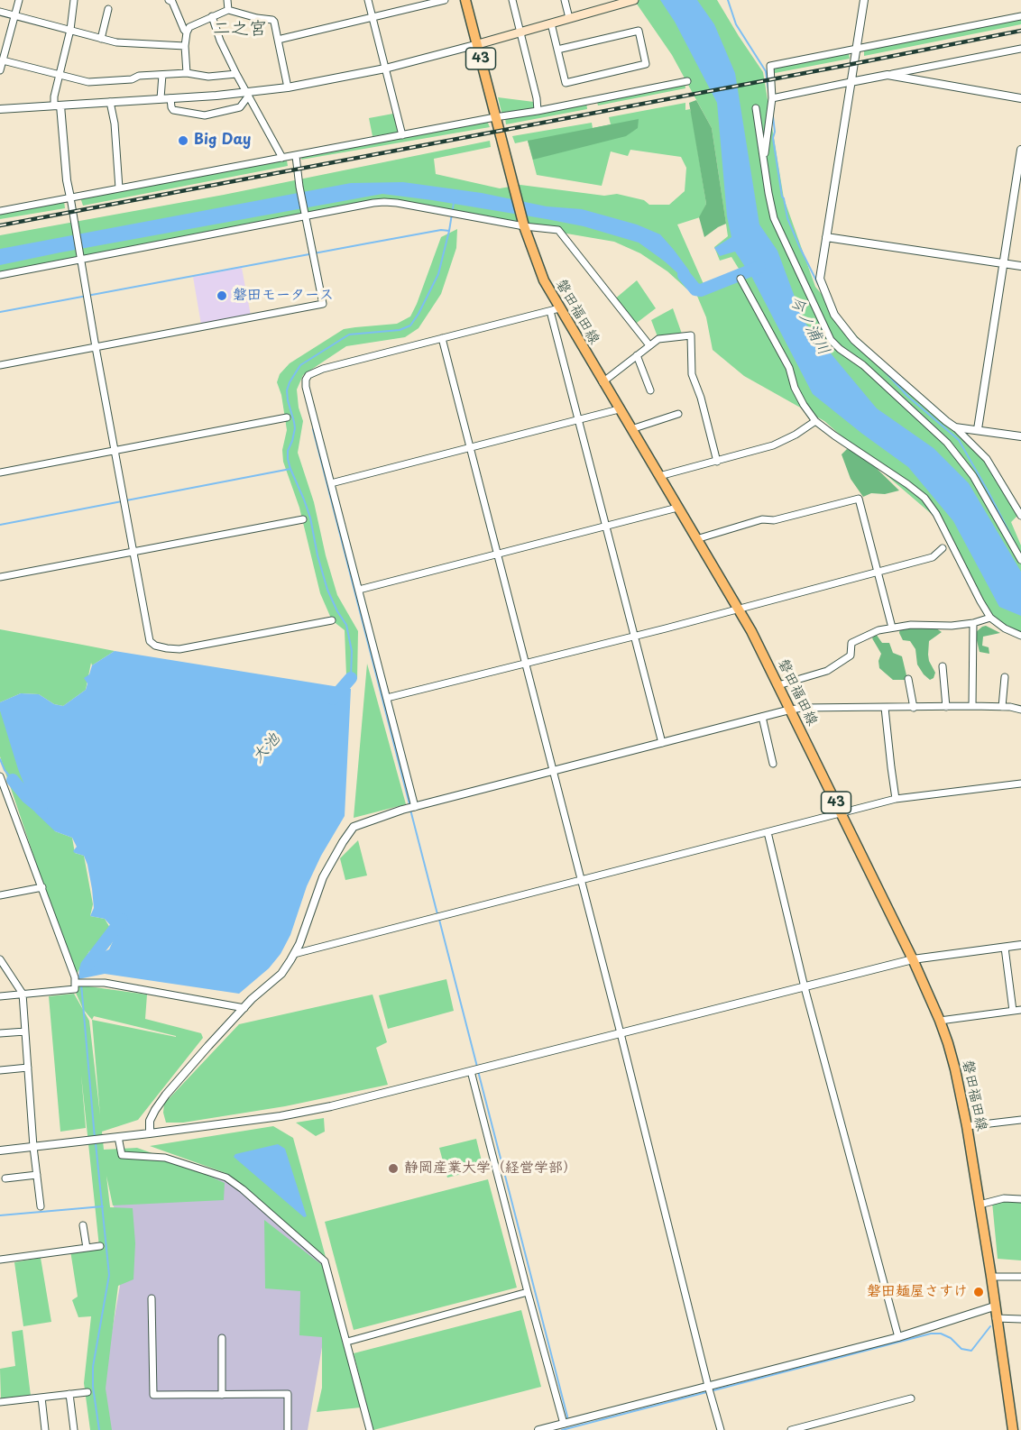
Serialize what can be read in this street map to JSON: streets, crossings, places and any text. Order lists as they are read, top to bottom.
{
  "streets": {
    "main road": ["43", "磐田福田線"]
  },
  "districts": ["二之宮"],
  "water": ["今ノ浦川", "大池"],
  "places": [
    "Big Day",
    "磐田モータース",
    "静岡産業大学（経営学部）",
    "磐田麺屋さすけ"
  ]
}
